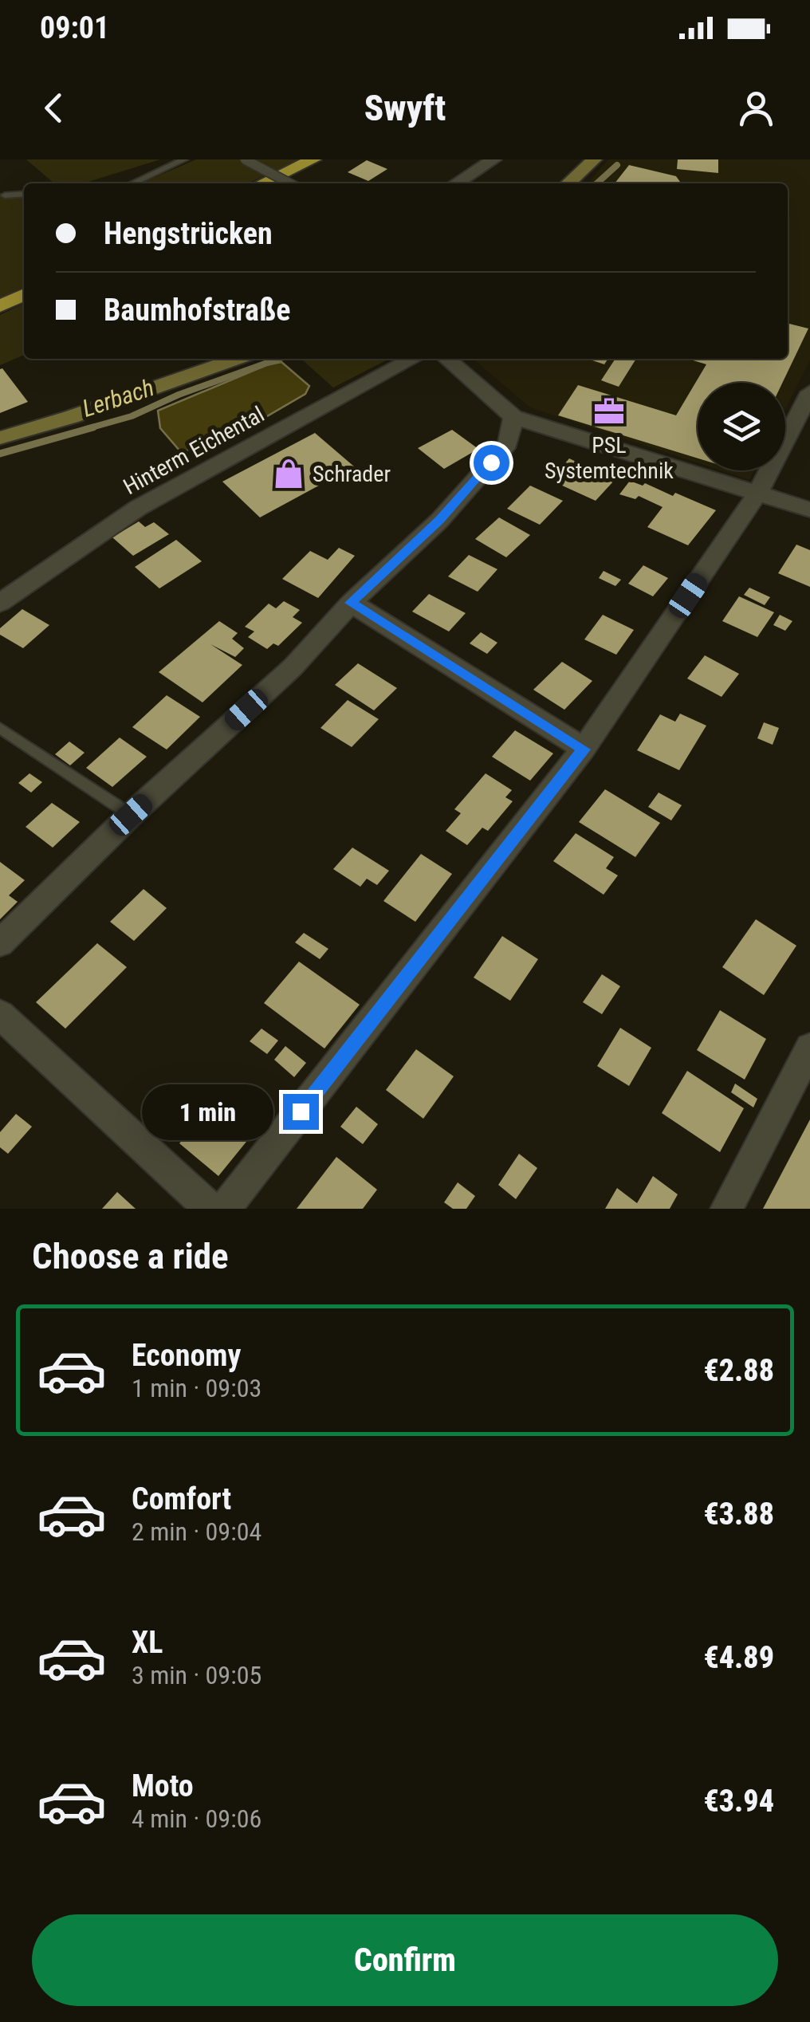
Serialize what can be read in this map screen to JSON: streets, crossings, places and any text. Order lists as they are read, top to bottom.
{
  "streets": {
    "street": ["Hinterm Eichental"]
  },
  "water": ["Lerbach"],
  "places": {
    "office": ["PSL Systemtechnik"],
    "shop": ["Schrader"]
  },
  "page": {
    "status": "09:01",
    "header": "Swyft",
    "banner": ["Hengstrücken", "Baumhofstraße"],
    "bubble": "1 min",
    "heading": "Choose a ride",
    "list": [
      {
        "name": "Economy",
        "note": "1 min · 09:03",
        "value": "€2.88"
      },
      {
        "name": "Comfort",
        "note": "2 min · 09:04",
        "value": "€3.88"
      },
      {
        "name": "XL",
        "note": "3 min · 09:05",
        "value": "€4.89"
      },
      {
        "name": "Moto",
        "note": "4 min · 09:06",
        "value": "€3.94"
      }
    ],
    "buttons": "Confirm"
  }
}
